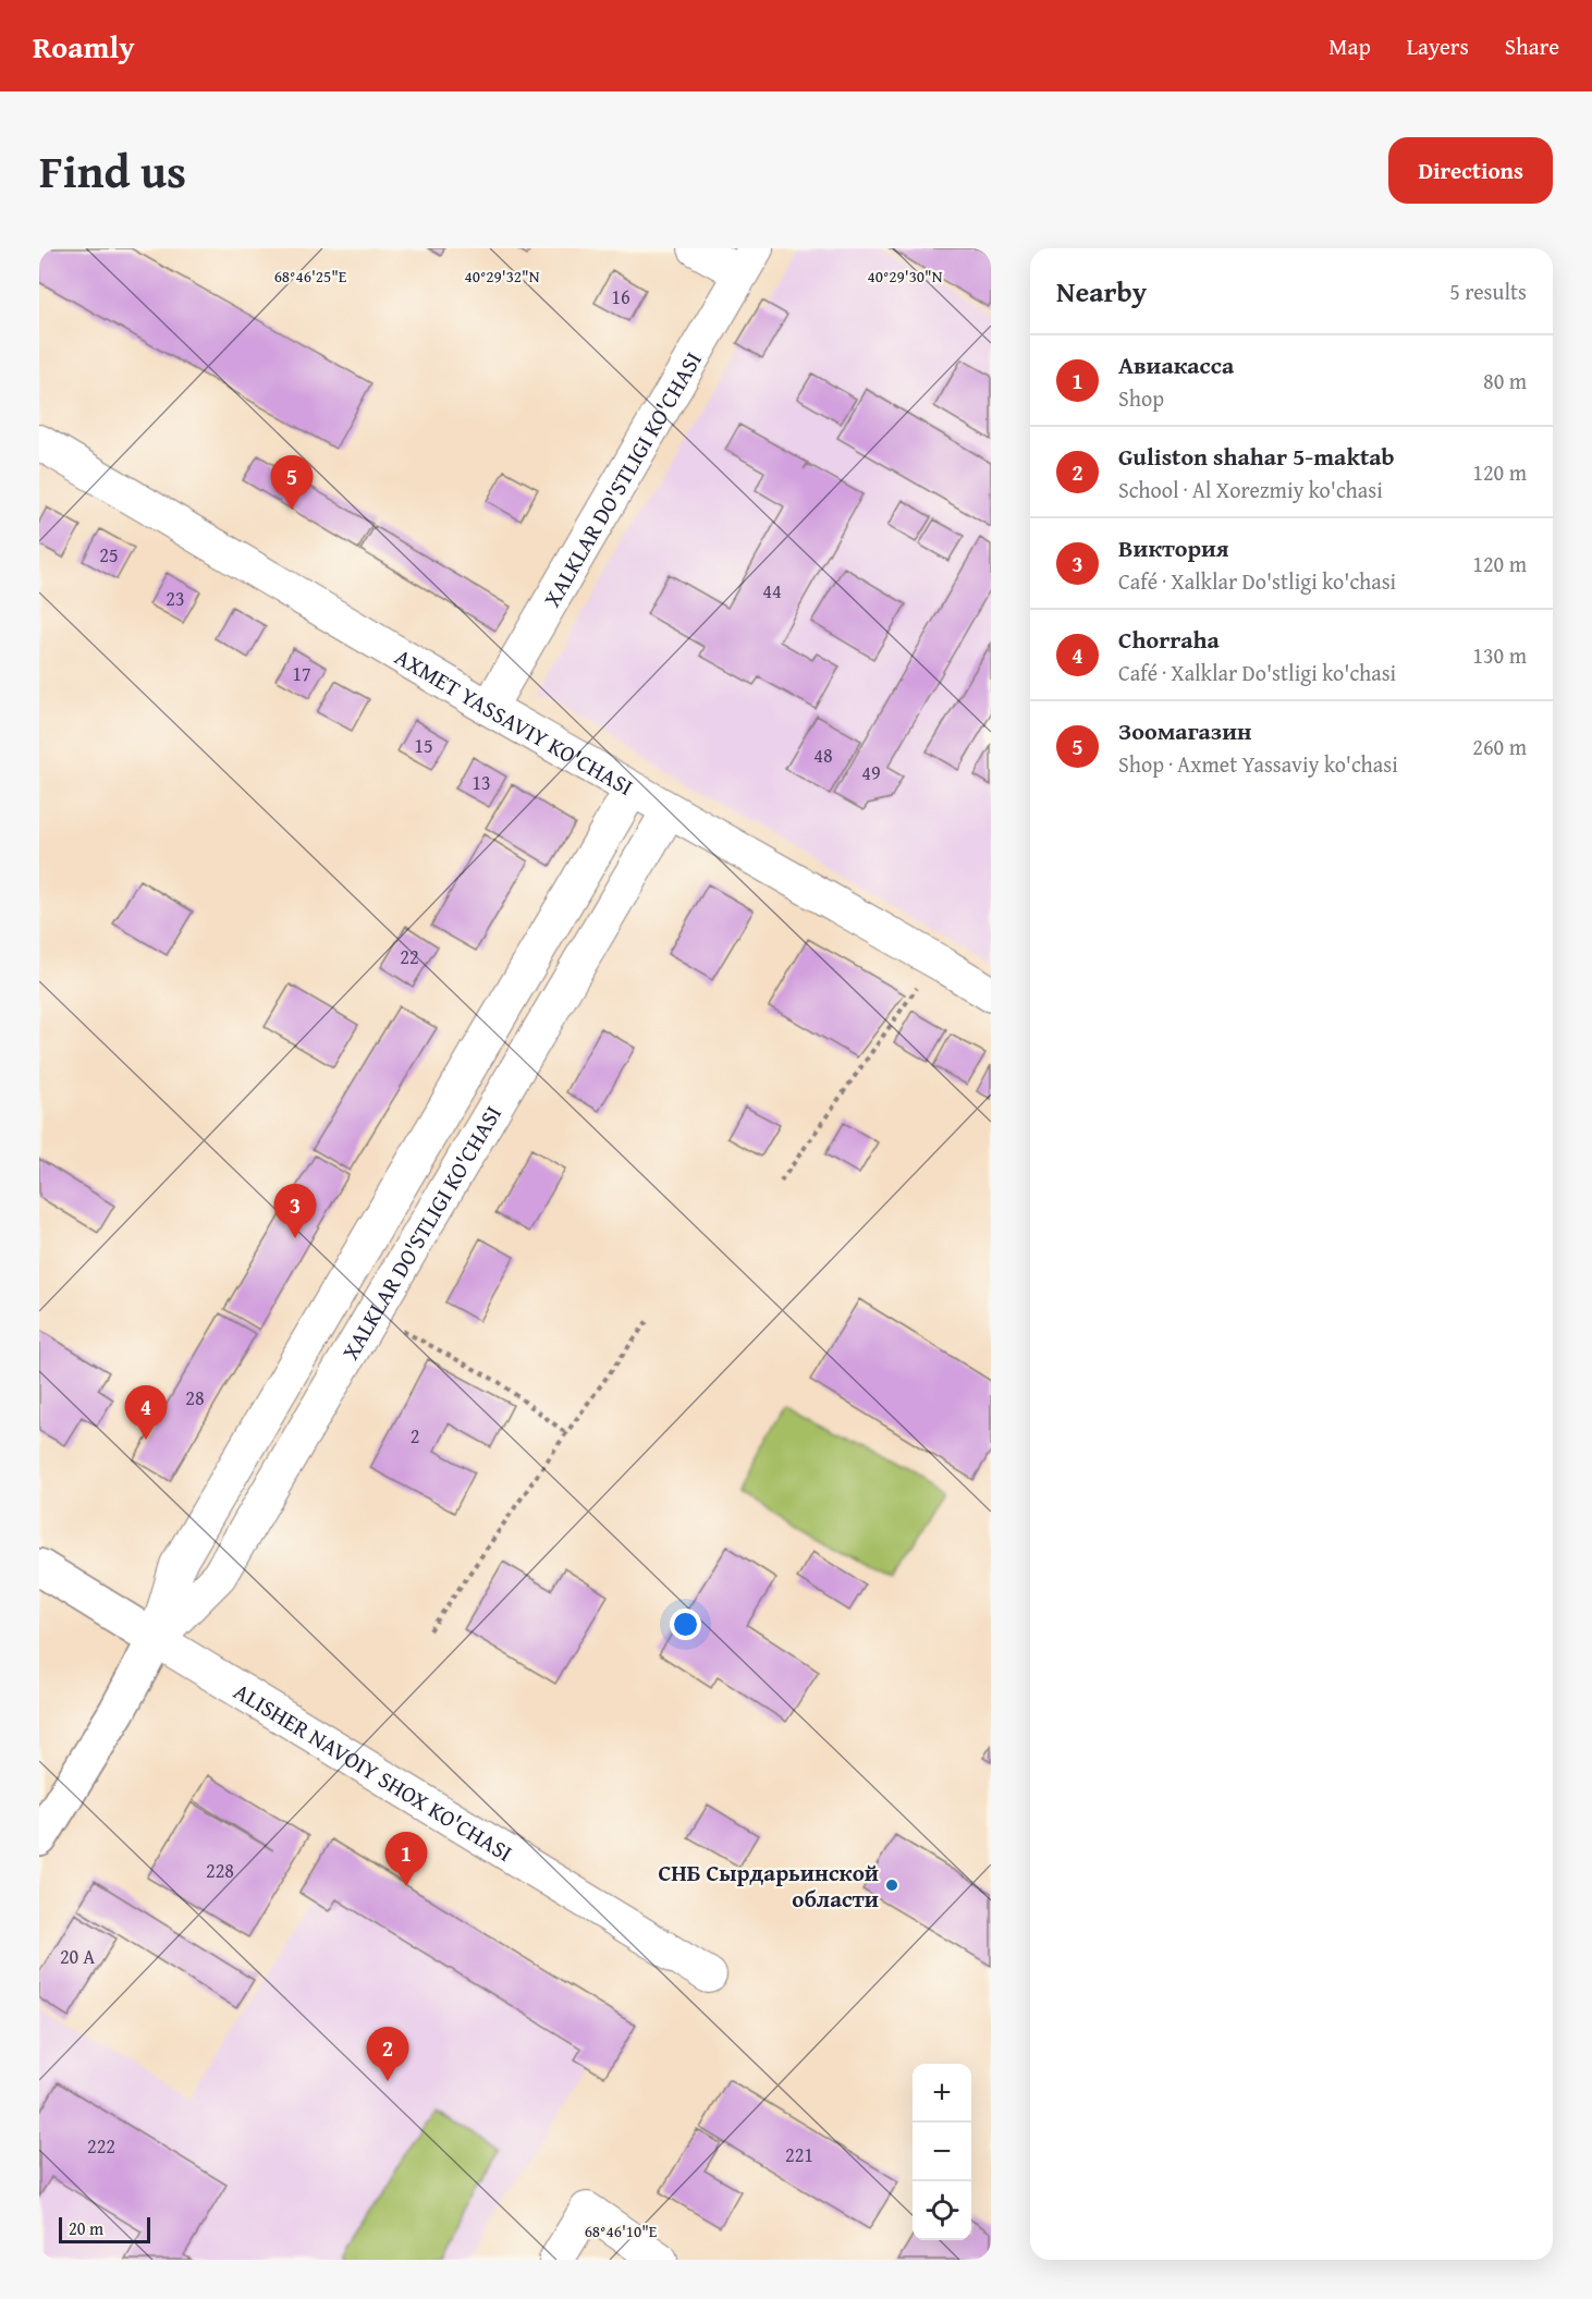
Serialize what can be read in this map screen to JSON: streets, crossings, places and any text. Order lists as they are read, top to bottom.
{
  "streets": {
    "street": ["XALKLAR DO'STLIGI KO'CHASI", "AXMET YASSAVIY KO'CHASI", "ALISHER NAVOIY SHOX KO'CHASI"]
  },
  "crossings": [
    ["XALKLAR DO'STLIGI KO'CHASI", "AXMET YASSAVIY KO'CHASI"],
    ["XALKLAR DO'STLIGI KO'CHASI", "ALISHER NAVOIY SHOX KO'CHASI"]
  ],
  "places": ["СНБ Сырдарьинской области"],
  "house_numbers": [
    "16",
    "25",
    "44",
    "23",
    "17",
    "15",
    "48",
    "49",
    "13",
    "22",
    "28",
    "2",
    "228",
    "20 А",
    "222",
    "221"
  ],
  "scale_bar": "20 m",
  "page": {
    "header": "Roamly",
    "nav": ["Map", "Layers", "Share"],
    "title": "Find us",
    "buttons": "Directions",
    "heading": ["Nearby", "5 results"],
    "list": [
      {
        "mark": "1",
        "name": "Авиакасса",
        "note": "Shop",
        "value": "80 m"
      },
      {
        "mark": "2",
        "name": "Guliston shahar 5-maktab",
        "note": "School · Al Xorezmiy ko'chasi",
        "value": "120 m"
      },
      {
        "mark": "3",
        "name": "Виктория",
        "note": "Café · Xalklar Do'stligi ko'chasi",
        "value": "120 m"
      },
      {
        "mark": "4",
        "name": "Chorraha",
        "note": "Café · Xalklar Do'stligi ko'chasi",
        "value": "130 m"
      },
      {
        "mark": "5",
        "name": "Зоомагазин",
        "note": "Shop · Axmet Yassaviy ko'chasi",
        "value": "260 m"
      }
    ],
    "pins": [
      "5",
      "3",
      "4",
      "1",
      "2"
    ],
    "map_buttons": ["+", "−"],
    "scale": "20 m"
  },
  "coordinates": [
    "40°29'32\"N",
    "40°29'30\"N",
    "68°46'25\"E",
    "68°46'10\"E"
  ]
}
